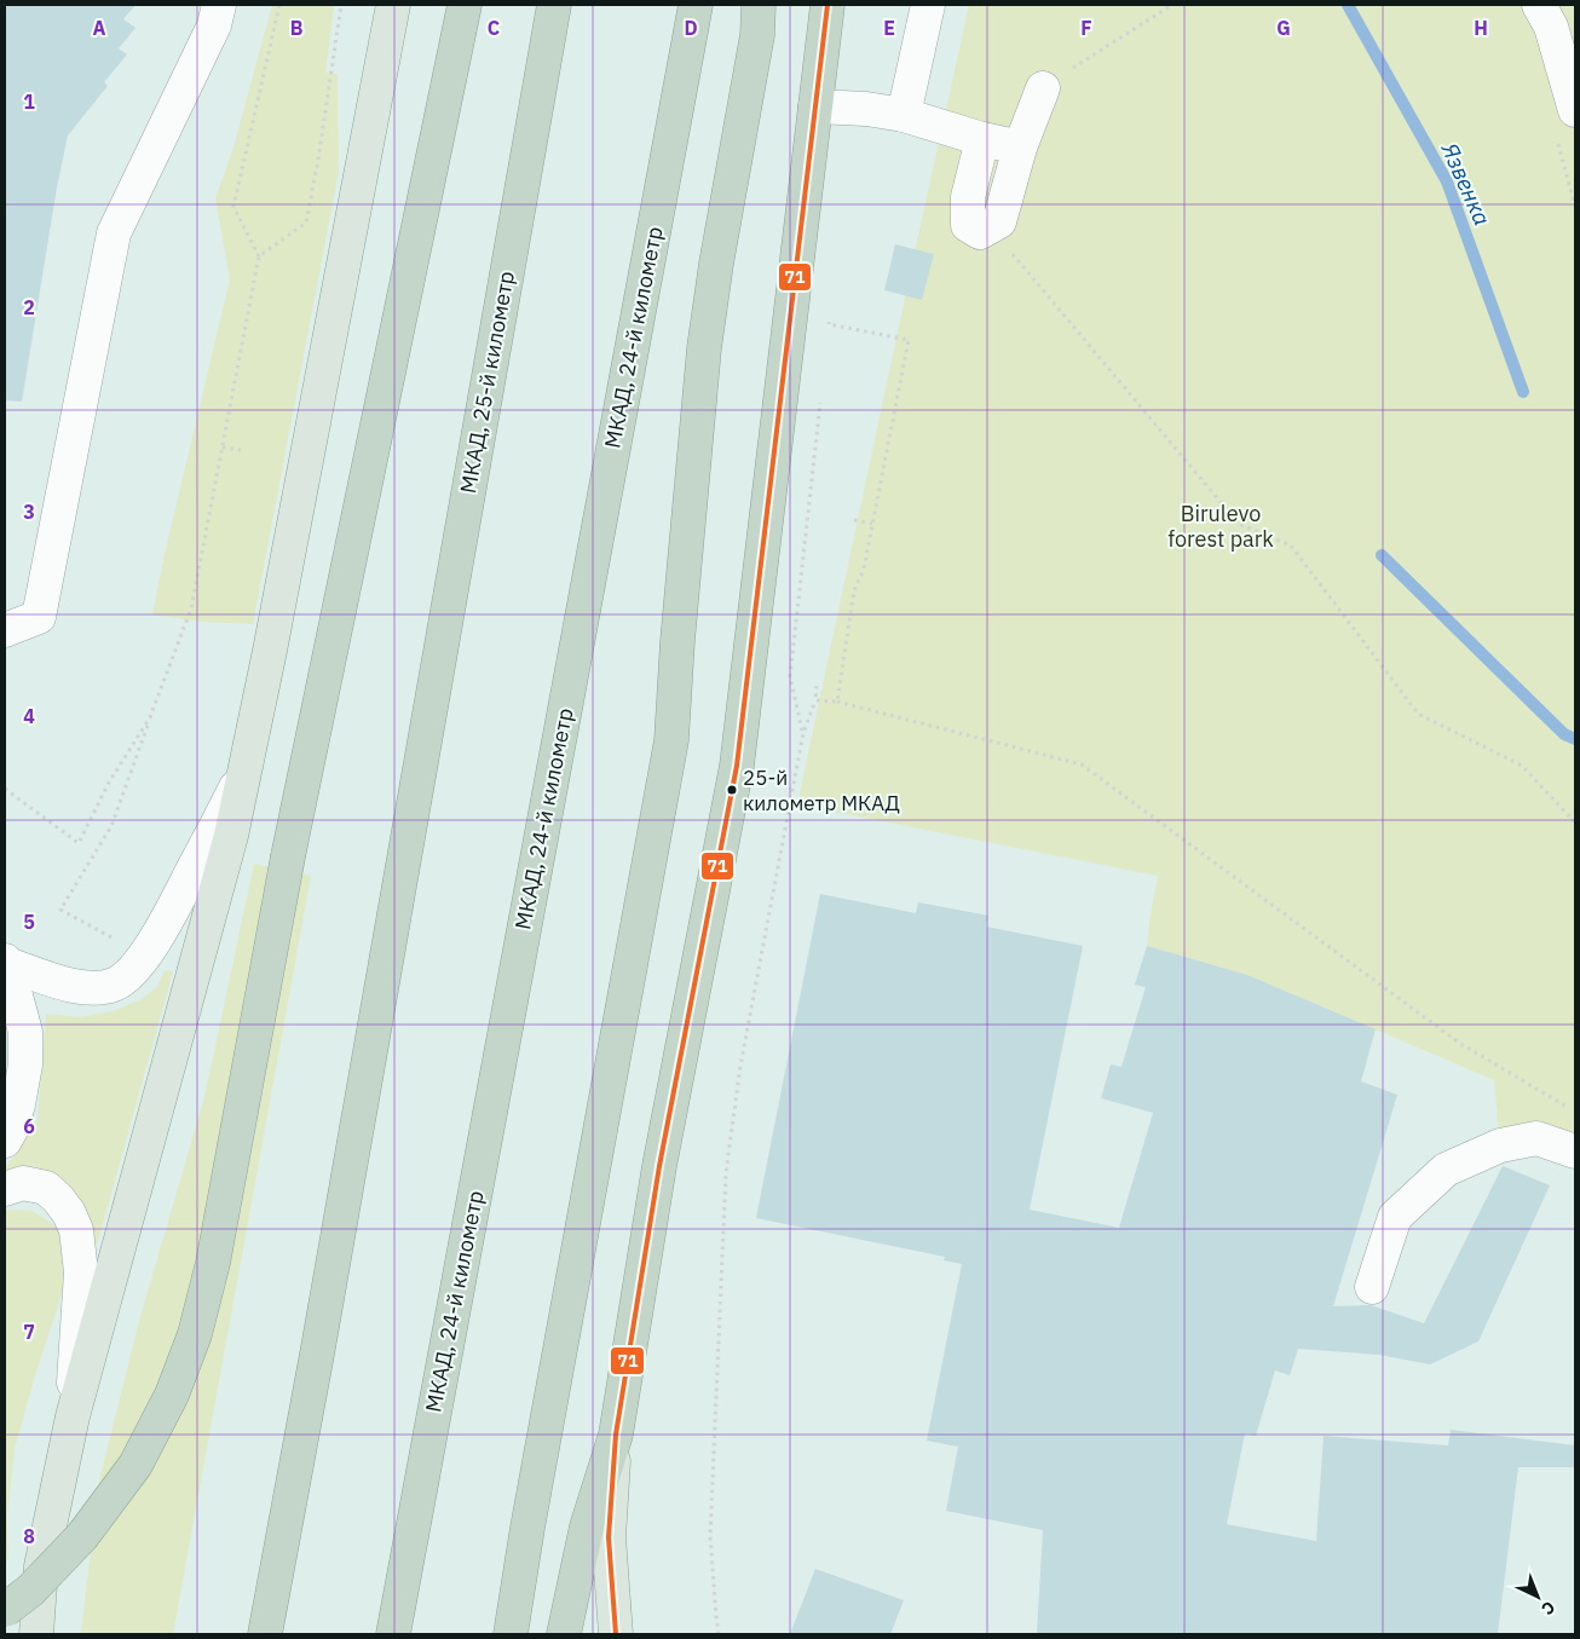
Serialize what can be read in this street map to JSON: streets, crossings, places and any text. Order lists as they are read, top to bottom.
{
  "streets": {
    "highway": ["МКАД, 24-й километр", "МКАД, 25-й километр"]
  },
  "water": ["Язвенка"],
  "parks": ["Birulevo forest park"],
  "places": ["25-й километр МКАД"],
  "lines": ["transit line 71"],
  "north": "bottom right",
  "grid": {
    "columns": [
      "A",
      "B",
      "C",
      "D",
      "E",
      "F",
      "G",
      "H"
    ],
    "rows": [
      "1",
      "2",
      "3",
      "4",
      "5",
      "6",
      "7",
      "8"
    ]
  }
}
